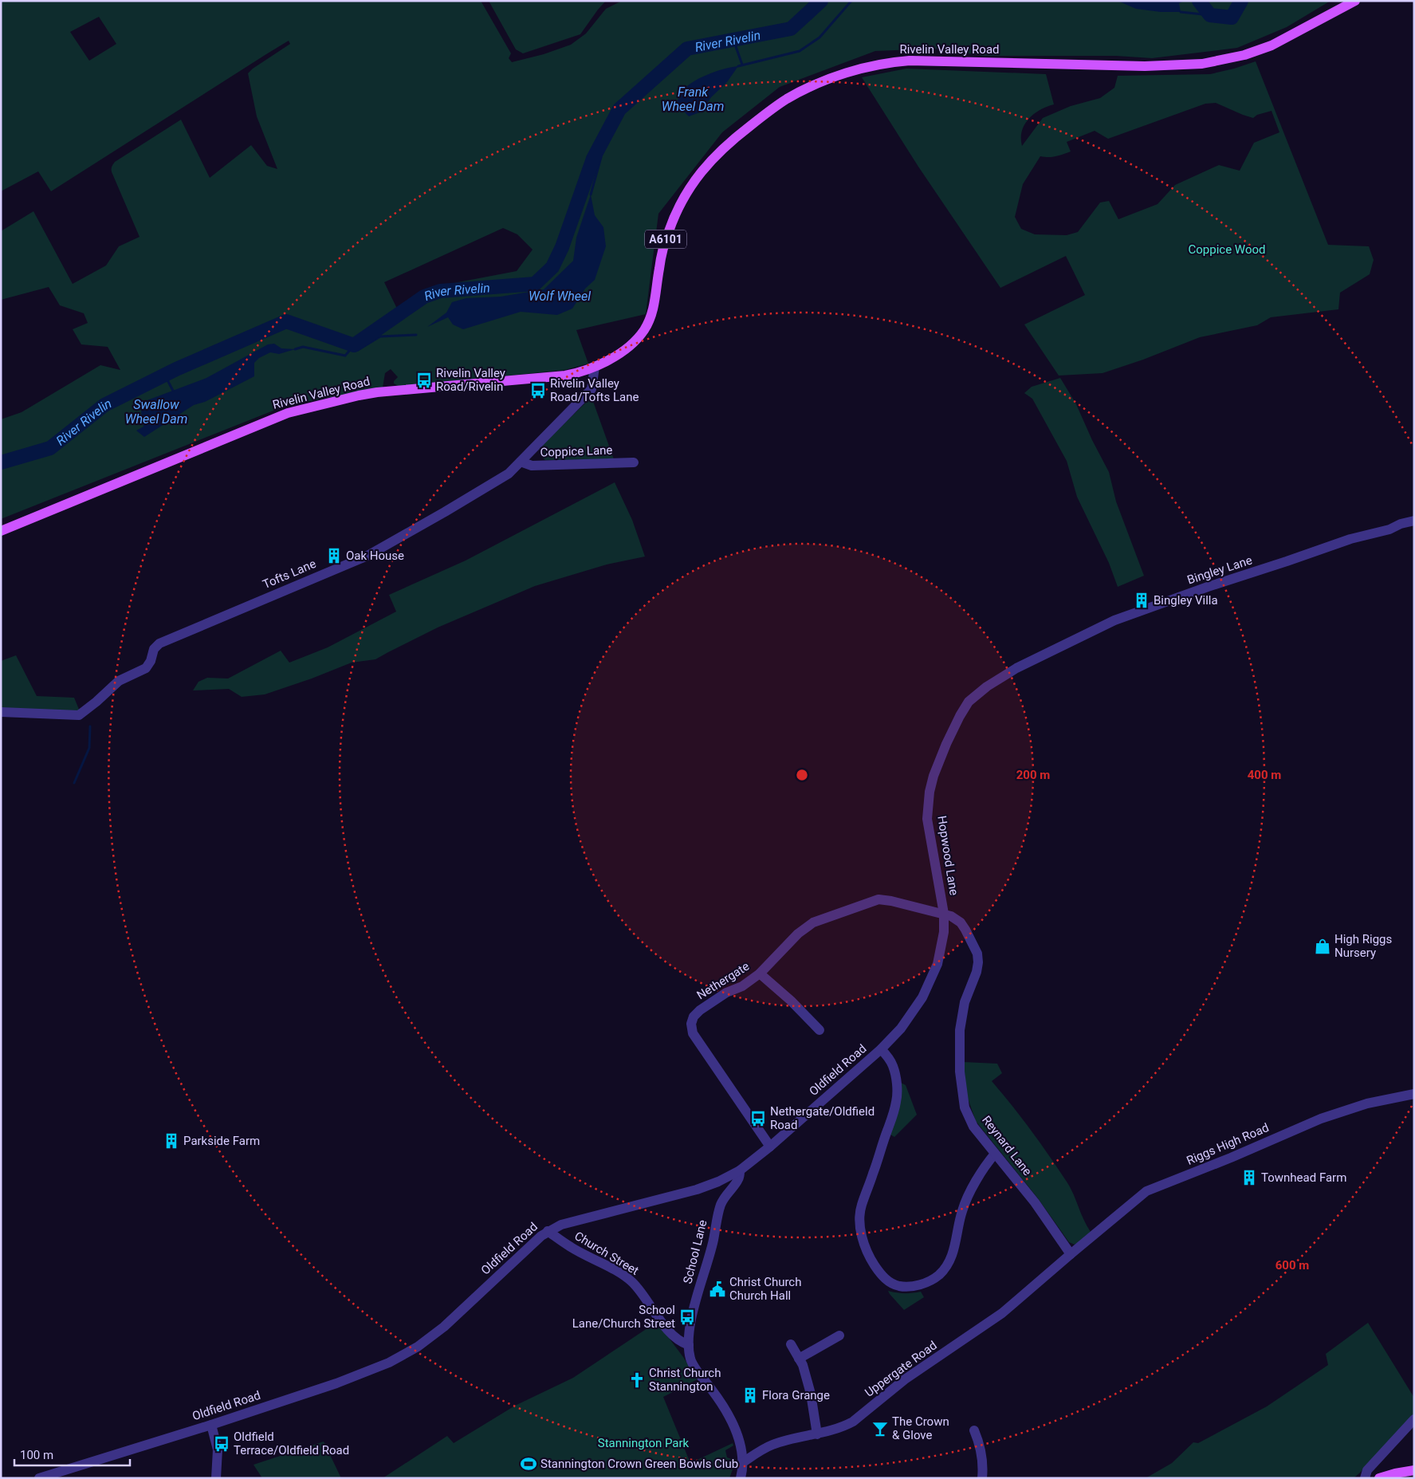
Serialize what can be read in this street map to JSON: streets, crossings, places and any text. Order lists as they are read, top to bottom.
{
  "streets": {
    "main road": ["Rivelin Valley Road", "A6101"],
    "street": [
      "Coppice Lane",
      "Bingley Lane",
      "Tofts Lane",
      "Hopwood Lane",
      "Nethergate",
      "Oldfield Road",
      "Riggs High Road",
      "Reynard Lane",
      "School Lane",
      "Church Street",
      "Uppergate Road"
    ]
  },
  "crossings": [
    ["Rivelin Valley Road", "Tofts Lane"],
    ["Coppice Lane", "Tofts Lane"],
    ["Bingley Lane", "Hopwood Lane"],
    ["Hopwood Lane", "Nethergate"],
    ["Hopwood Lane", "Oldfield Road"],
    ["Hopwood Lane", "Reynard Lane"],
    ["Nethergate", "Oldfield Road"],
    ["Nethergate", "Reynard Lane"],
    ["Oldfield Road", "Reynard Lane"],
    ["Oldfield Road", "School Lane"],
    ["Oldfield Road", "Church Street"],
    ["Riggs High Road", "Reynard Lane"],
    ["Riggs High Road", "Uppergate Road"],
    ["Reynard Lane", "Uppergate Road"],
    ["School Lane", "Church Street"]
  ],
  "water": [
    "River Rivelin",
    "Frank Wheel Dam",
    "Wolf Wheel",
    "Swallow Wheel Dam"
  ],
  "parks": ["Coppice Wood", "Stannington Park"],
  "places": {
    "bus stop": [
      "Rivelin Valley Road/Rivelin",
      "Rivelin Valley Road/Tofts Lane",
      "Nethergate/Oldfield Road",
      "School Lane/Church Street",
      "Oldfield Terrace/Oldfield Road"
    ],
    "building": [
      "Oak House",
      "Bingley Villa",
      "Parkside Farm",
      "Townhead Farm",
      "Flora Grange"
    ],
    "shop": ["High Riggs Nursery"],
    "public building": ["Christ Church Church Hall"],
    "church": ["Christ Church Stannington"],
    "bar": ["The Crown & Glove"],
    "sports": ["Stannington Crown Green Bowls Club"]
  },
  "scale_bar": "100 m",
  "rings": ["200 m", "400 m", "600 m"]
}
